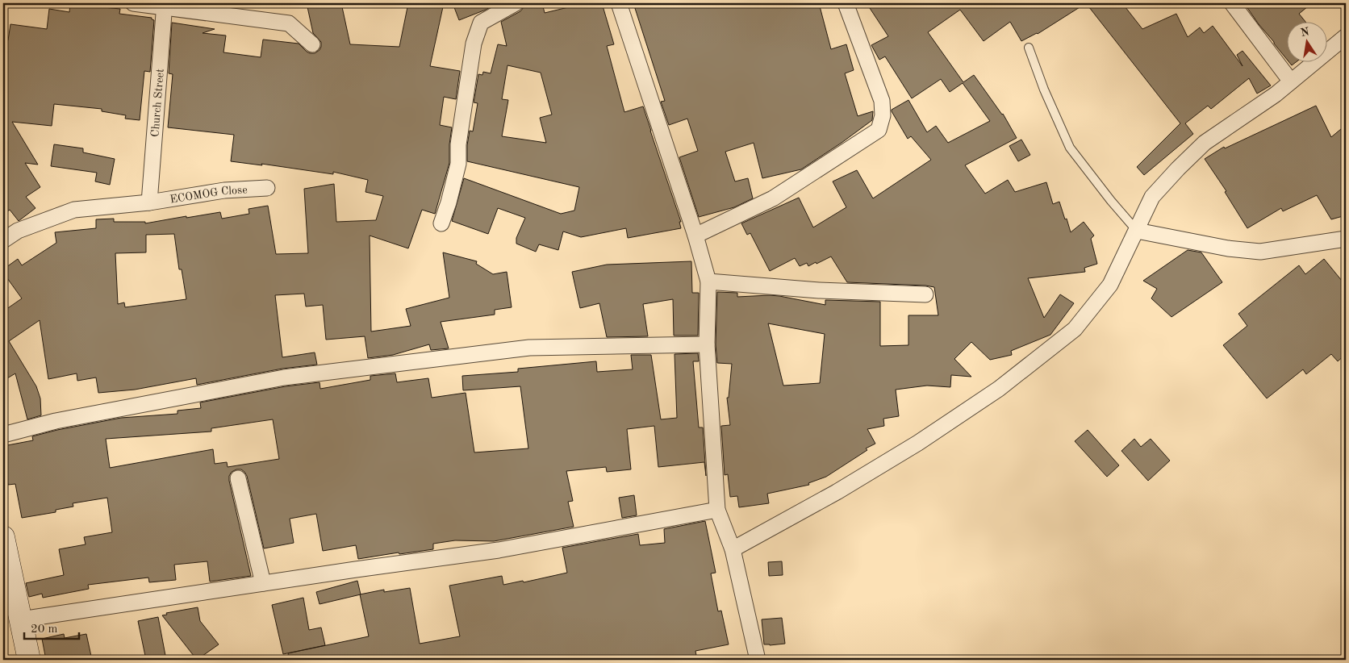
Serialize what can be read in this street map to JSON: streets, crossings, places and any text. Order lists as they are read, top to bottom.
{
  "streets": {
    "street": ["Church Street", "ECOMOG Close"]
  },
  "crossings": [
    ["Church Street", "ECOMOG Close"]
  ],
  "scale_bar": "20 m",
  "north": "top"
}
